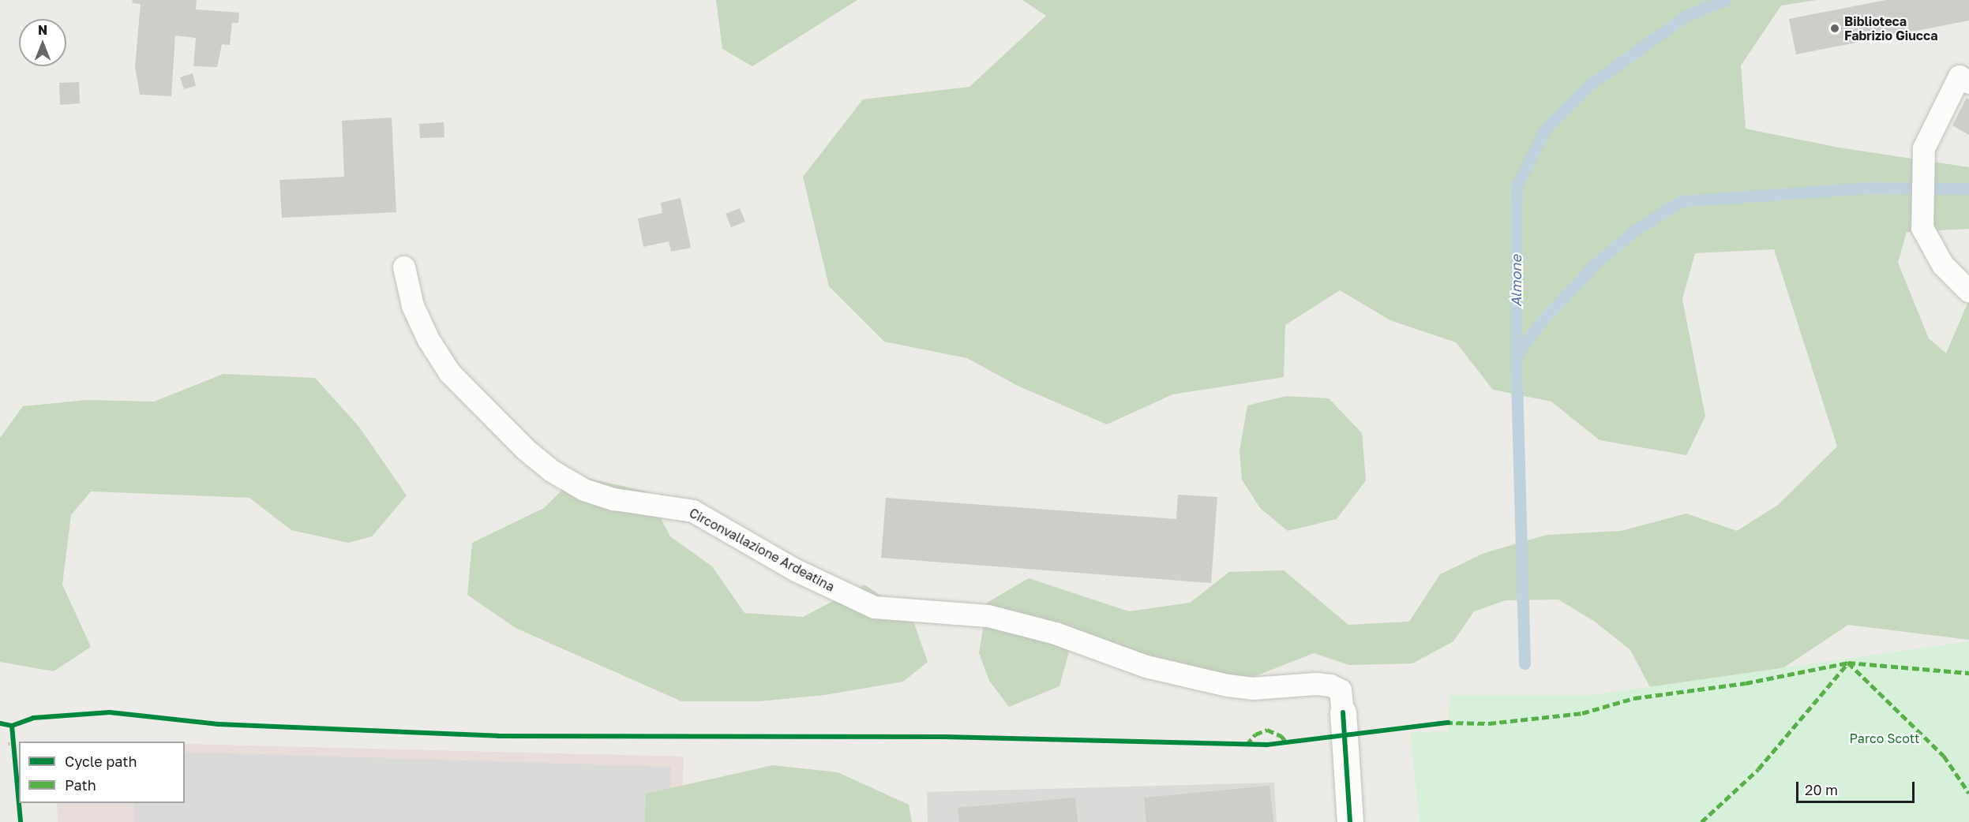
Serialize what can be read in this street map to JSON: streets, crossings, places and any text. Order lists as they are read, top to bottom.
{
  "streets": {
    "lane": ["Circonvallazione Ardeatina"]
  },
  "water": ["Almone"],
  "parks": ["Parco Scott"],
  "places": ["Biblioteca Fabrizio Giucca"],
  "legend": ["Cycle path", "Path"],
  "scale_bar": "20 m",
  "north": "top"
}
